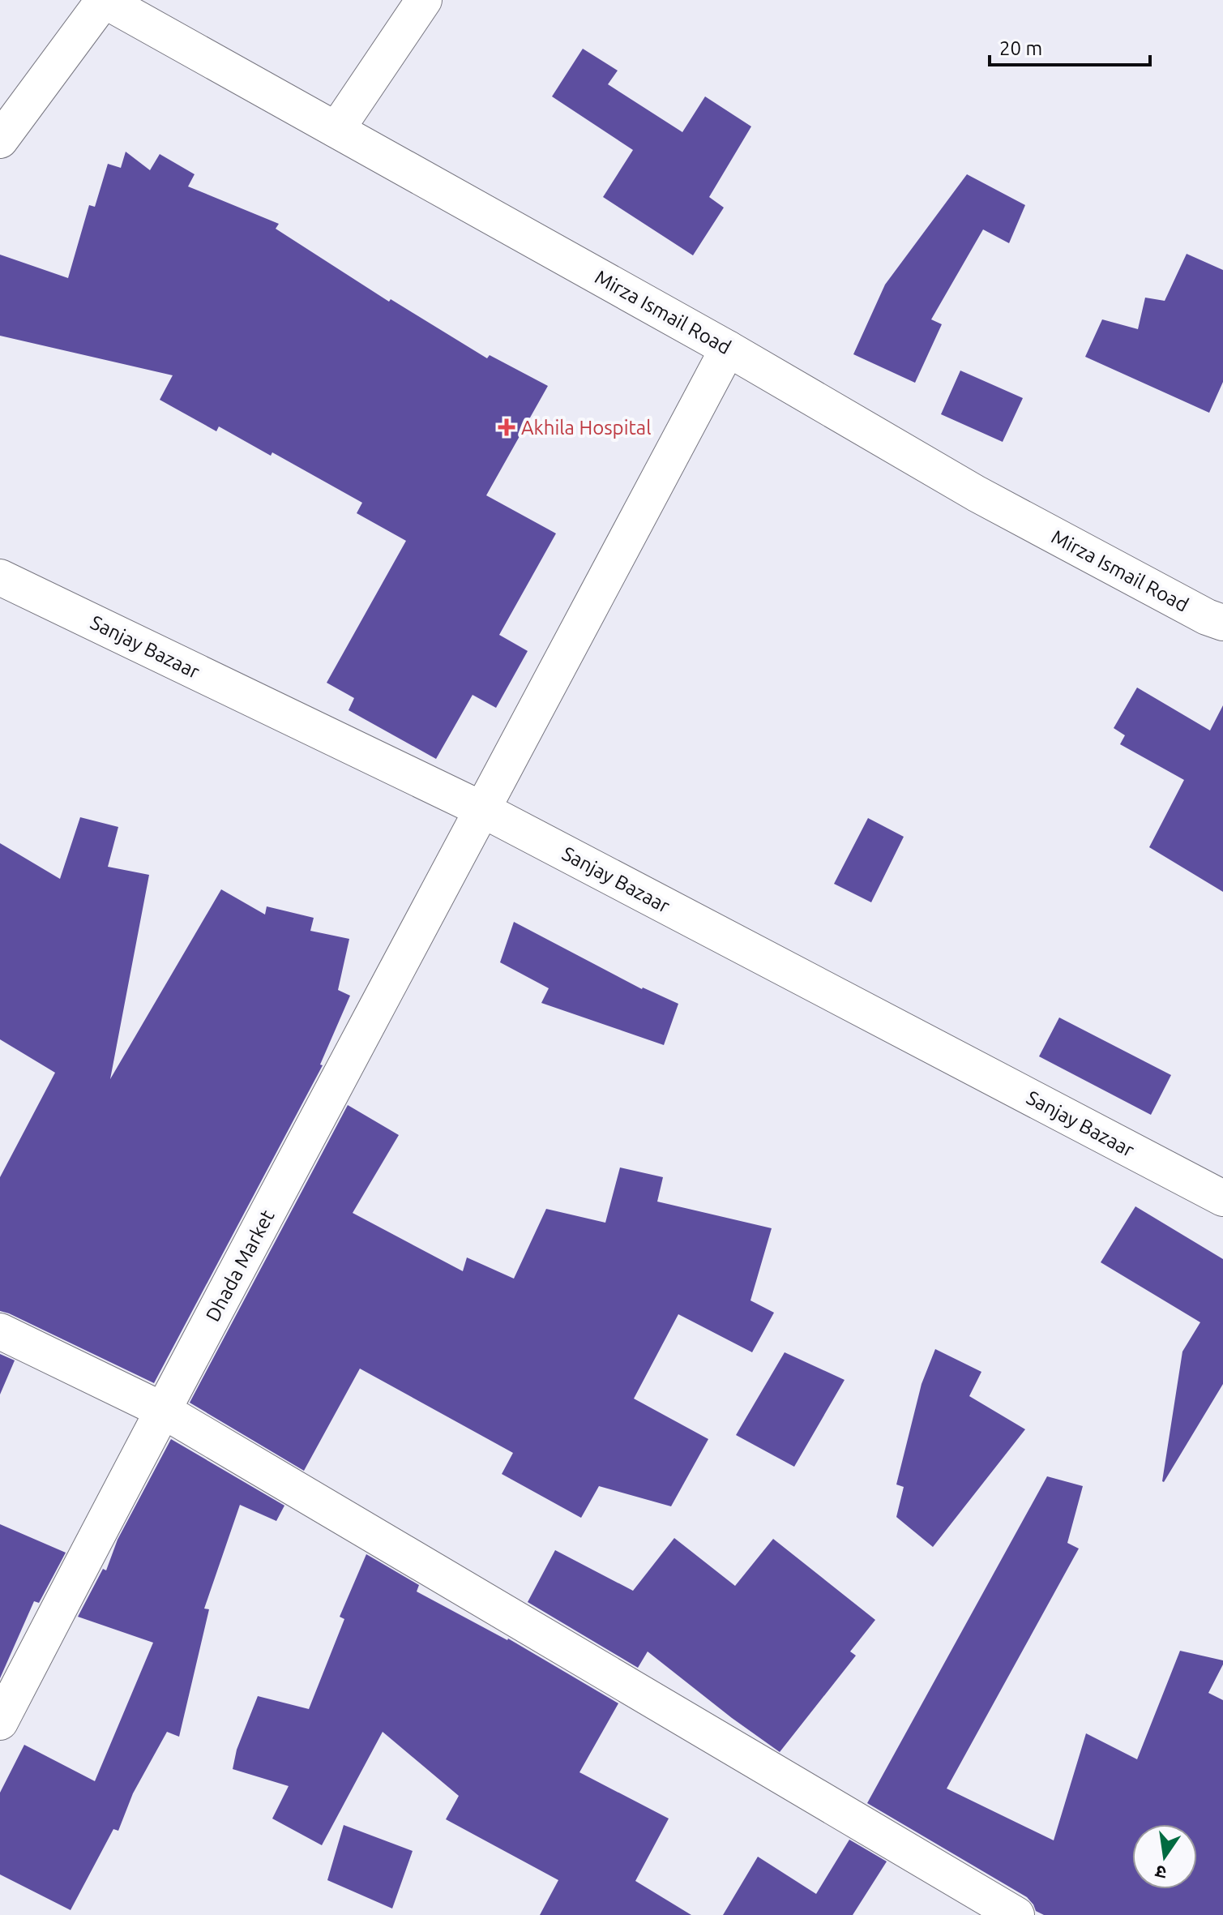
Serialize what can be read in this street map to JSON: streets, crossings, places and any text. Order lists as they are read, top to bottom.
{
  "streets": {
    "main road": ["Mirza Ismail Road", "Sanjay Bazaar", "Dhada Market"]
  },
  "crossings": [
    ["Mirza Ismail Road", "Dhada Market"],
    ["Sanjay Bazaar", "Dhada Market"]
  ],
  "places": {
    "health": ["Akhila Hospital"]
  },
  "scale_bar": "20 m",
  "north": "bottom"
}
